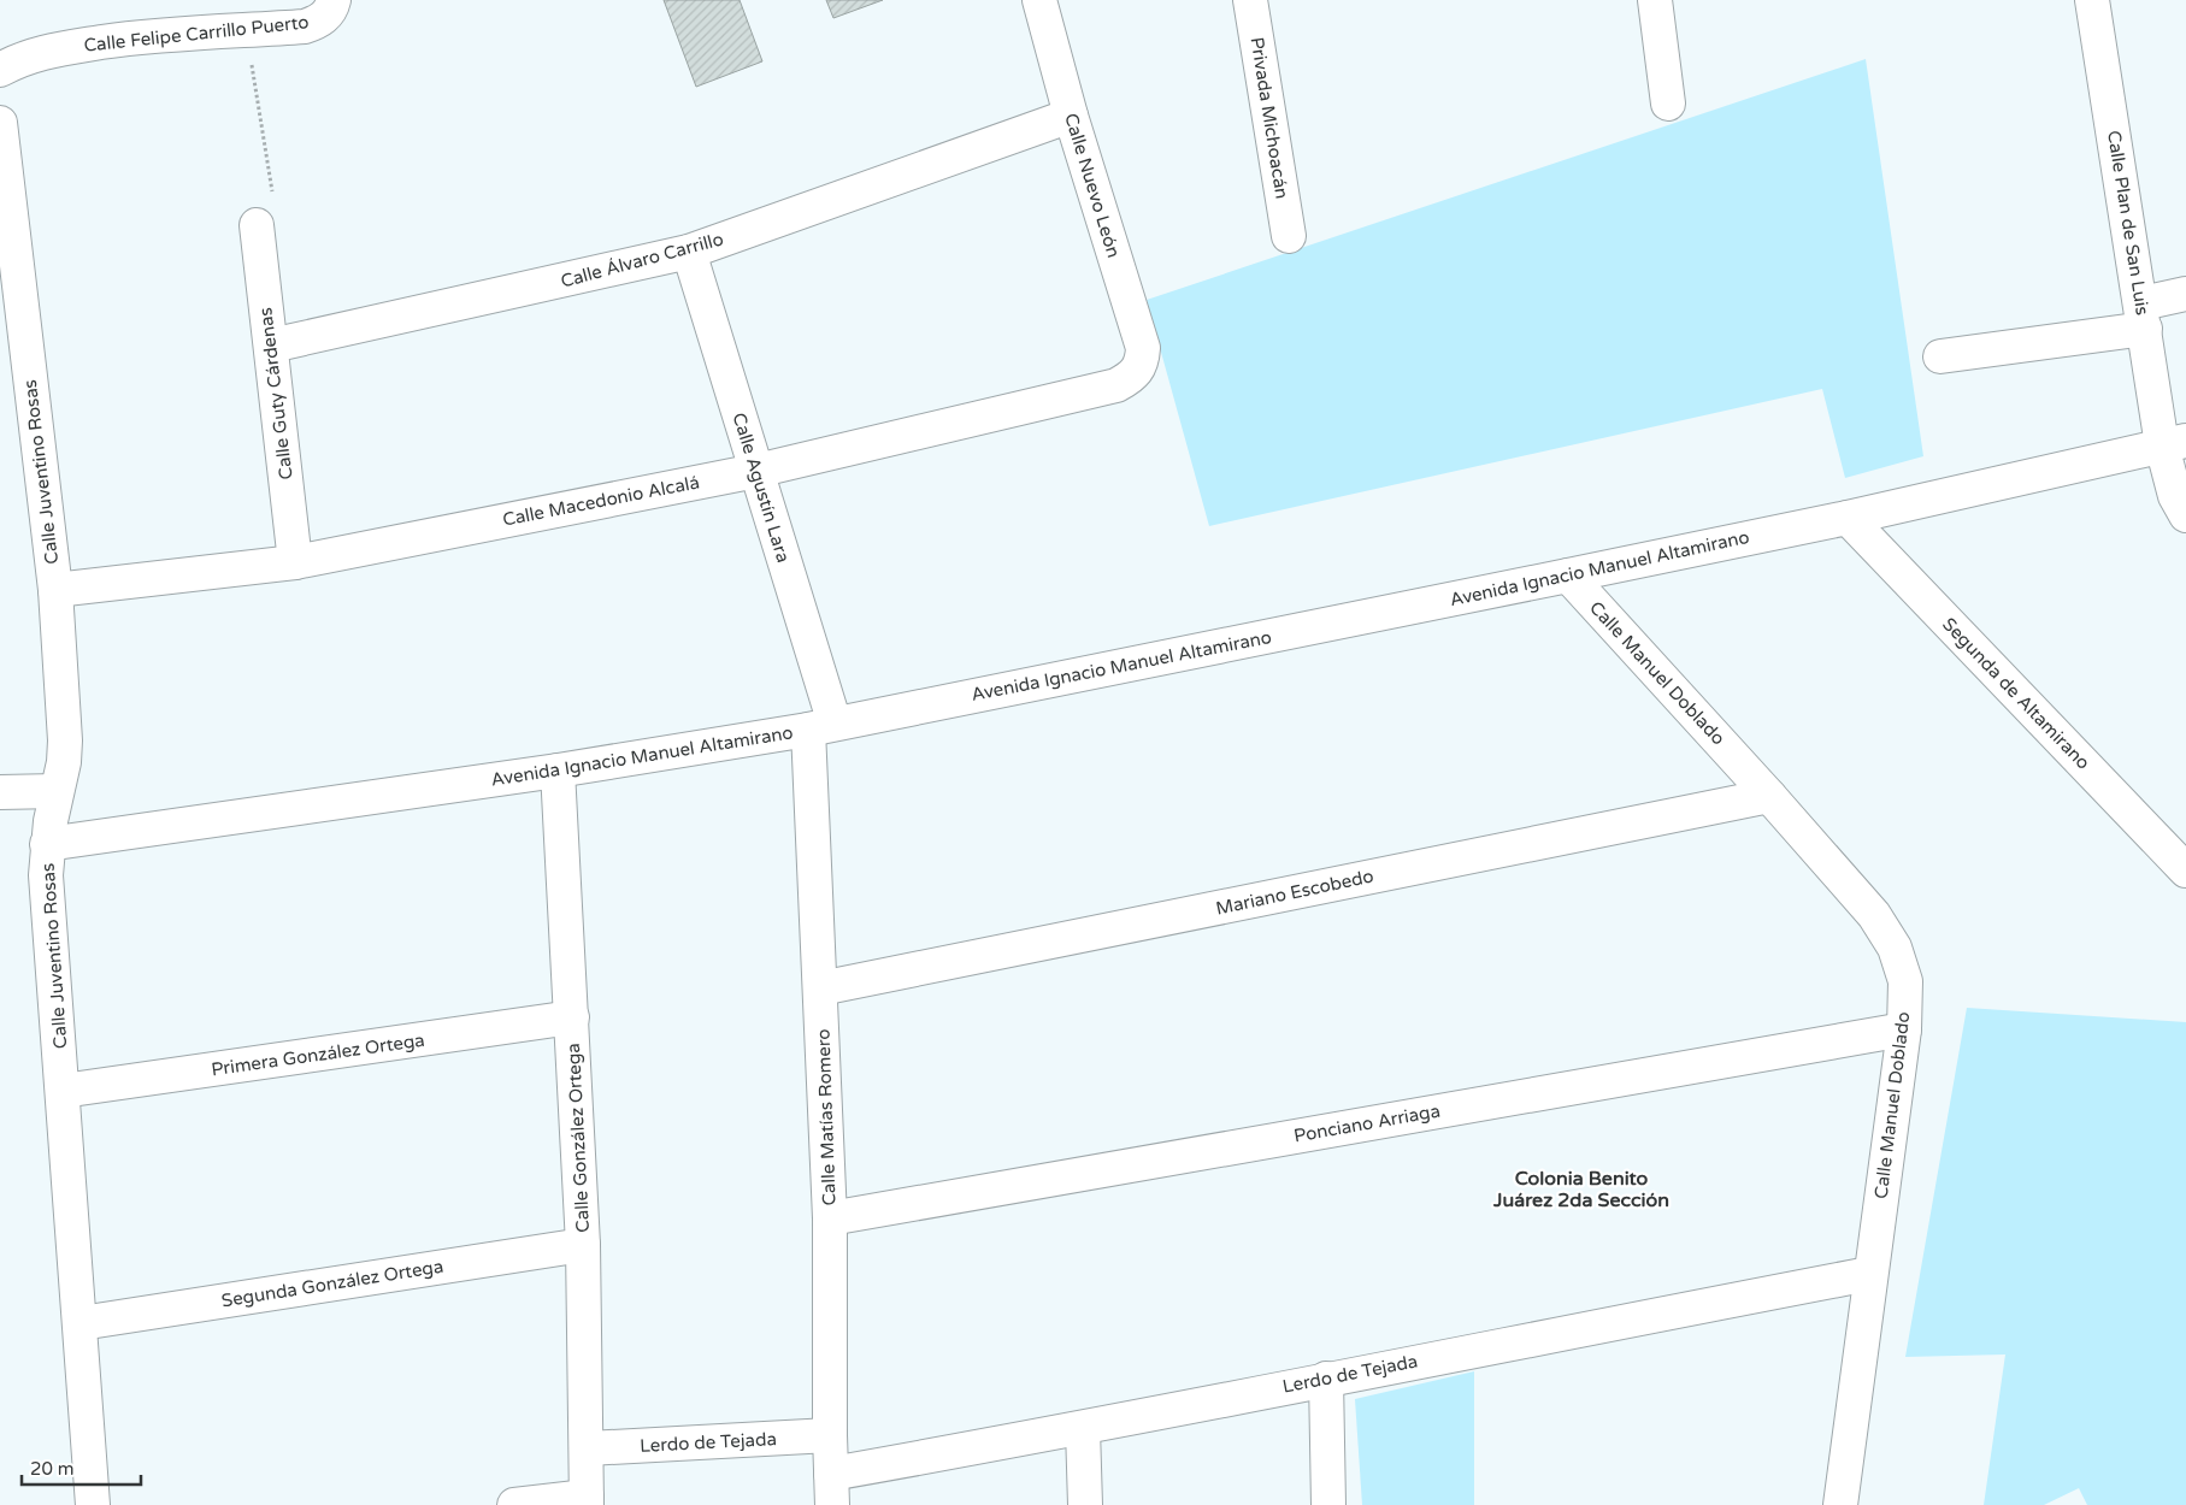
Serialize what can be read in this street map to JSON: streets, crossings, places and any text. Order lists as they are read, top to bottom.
{
  "streets": {
    "street": [
      "Calle Felipe Carrillo Puerto",
      "Privada Michoacán",
      "Calle Nuevo León",
      "Calle Plan de San Luis",
      "Calle Álvaro Carrillo",
      "Calle Guty Cárdenas",
      "Calle Juventino Rosas",
      "Calle Agustín Lara",
      "Calle Macedonio Alcalá",
      "Avenida Ignacio Manuel Altamirano",
      "Calle Manuel Doblado",
      "Segunda de Altamirano",
      "Mariano Escobedo",
      "Primera González Ortega",
      "Calle Matías Romero",
      "Ponciano Arriaga",
      "Calle González Ortega",
      "Segunda González Ortega",
      "Lerdo de Tejada"
    ]
  },
  "crossings": [
    ["Calle Nuevo León", "Calle Álvaro Carrillo"],
    ["Calle Nuevo León", "Calle Macedonio Alcalá"],
    ["Calle Plan de San Luis", "Avenida Ignacio Manuel Altamirano"],
    ["Calle Álvaro Carrillo", "Calle Guty Cárdenas"],
    ["Calle Álvaro Carrillo", "Calle Agustín Lara"],
    ["Calle Guty Cárdenas", "Calle Macedonio Alcalá"],
    ["Calle Juventino Rosas", "Calle Macedonio Alcalá"],
    ["Calle Juventino Rosas", "Avenida Ignacio Manuel Altamirano"],
    ["Calle Juventino Rosas", "Primera González Ortega"],
    ["Calle Juventino Rosas", "Segunda González Ortega"],
    ["Calle Agustín Lara", "Calle Macedonio Alcalá"],
    ["Calle Agustín Lara", "Avenida Ignacio Manuel Altamirano"],
    ["Calle Agustín Lara", "Calle Matías Romero"],
    ["Avenida Ignacio Manuel Altamirano", "Calle Manuel Doblado"],
    ["Avenida Ignacio Manuel Altamirano", "Segunda de Altamirano"],
    ["Avenida Ignacio Manuel Altamirano", "Calle Matías Romero"],
    ["Avenida Ignacio Manuel Altamirano", "Calle González Ortega"],
    ["Calle Manuel Doblado", "Mariano Escobedo"],
    ["Calle Manuel Doblado", "Ponciano Arriaga"],
    ["Calle Manuel Doblado", "Lerdo de Tejada"],
    ["Mariano Escobedo", "Calle Matías Romero"],
    ["Primera González Ortega", "Calle González Ortega"],
    ["Calle Matías Romero", "Ponciano Arriaga"],
    ["Calle Matías Romero", "Lerdo de Tejada"],
    ["Calle González Ortega", "Segunda González Ortega"],
    ["Calle González Ortega", "Lerdo de Tejada"]
  ],
  "districts": ["Colonia Benito Juárez 2da Sección"],
  "scale_bar": "20 m"
}
